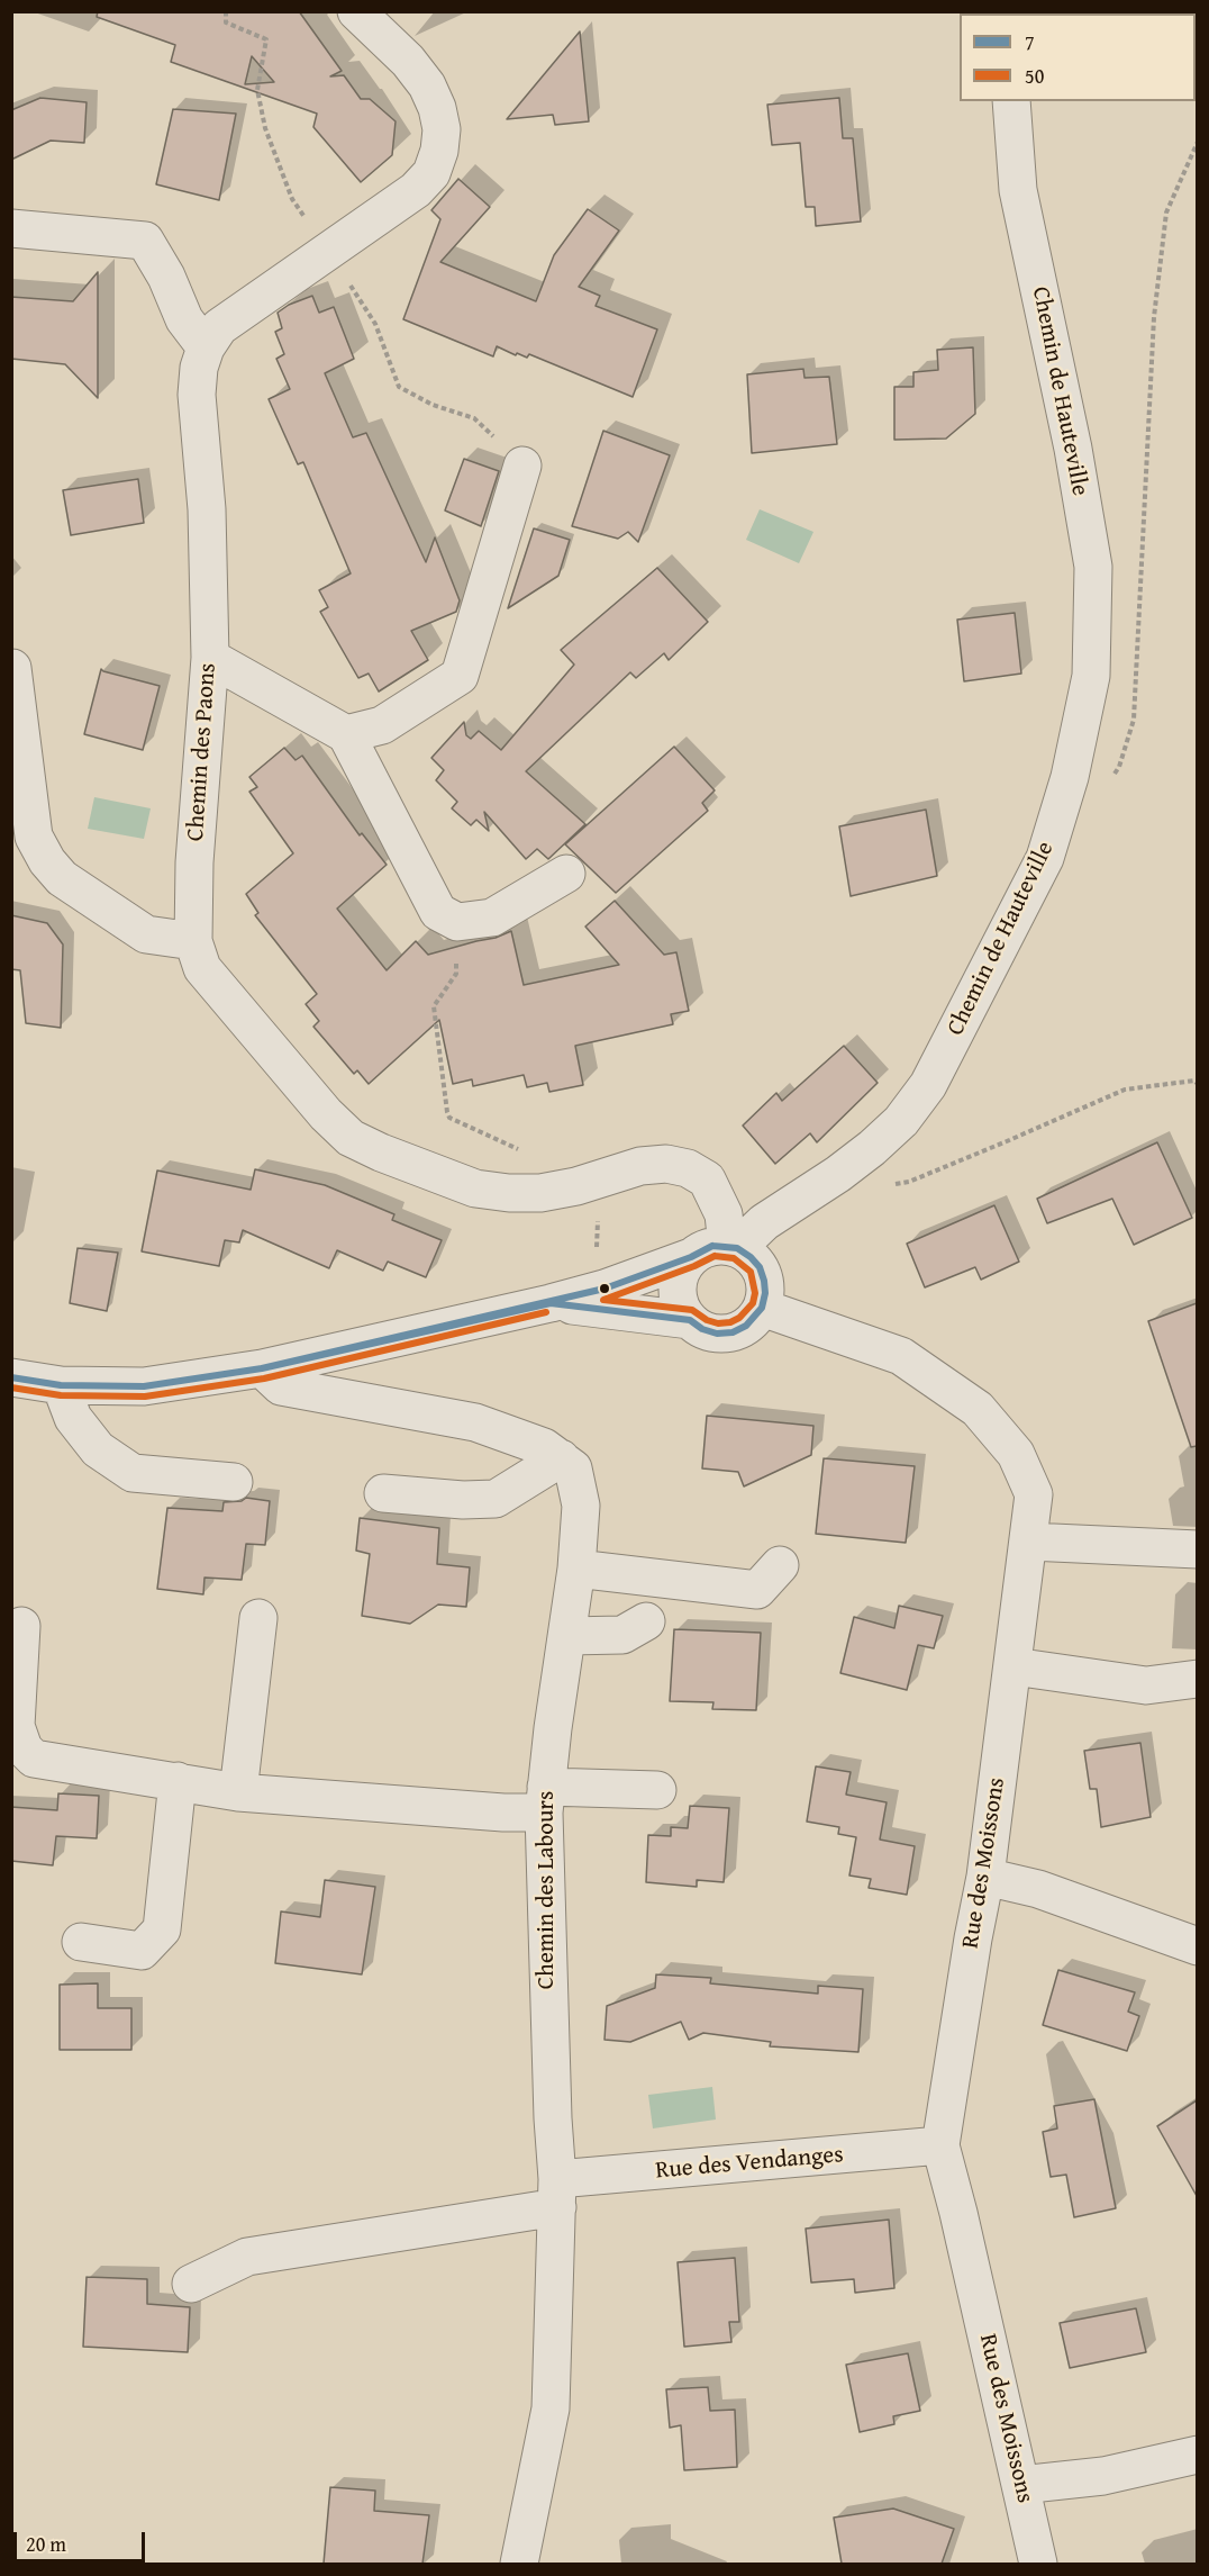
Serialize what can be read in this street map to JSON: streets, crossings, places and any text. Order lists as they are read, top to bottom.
{
  "streets": {
    "street": [
      "Chemin de Hauteville",
      "Chemin des Paons",
      "Rue des Moissons",
      "Chemin des Labours",
      "Rue des Vendanges"
    ]
  },
  "crossings": [
    ["Chemin de Hauteville", "Chemin des Paons"],
    ["Chemin de Hauteville", "Rue des Moissons"],
    ["Chemin des Paons", "Rue des Moissons"],
    ["Rue des Moissons", "Rue des Vendanges"],
    ["Chemin des Labours", "Rue des Vendanges"]
  ],
  "lines": ["transit line 7", "transit line 50"],
  "legend": ["7", "50"],
  "scale_bar": "20 m"
}
